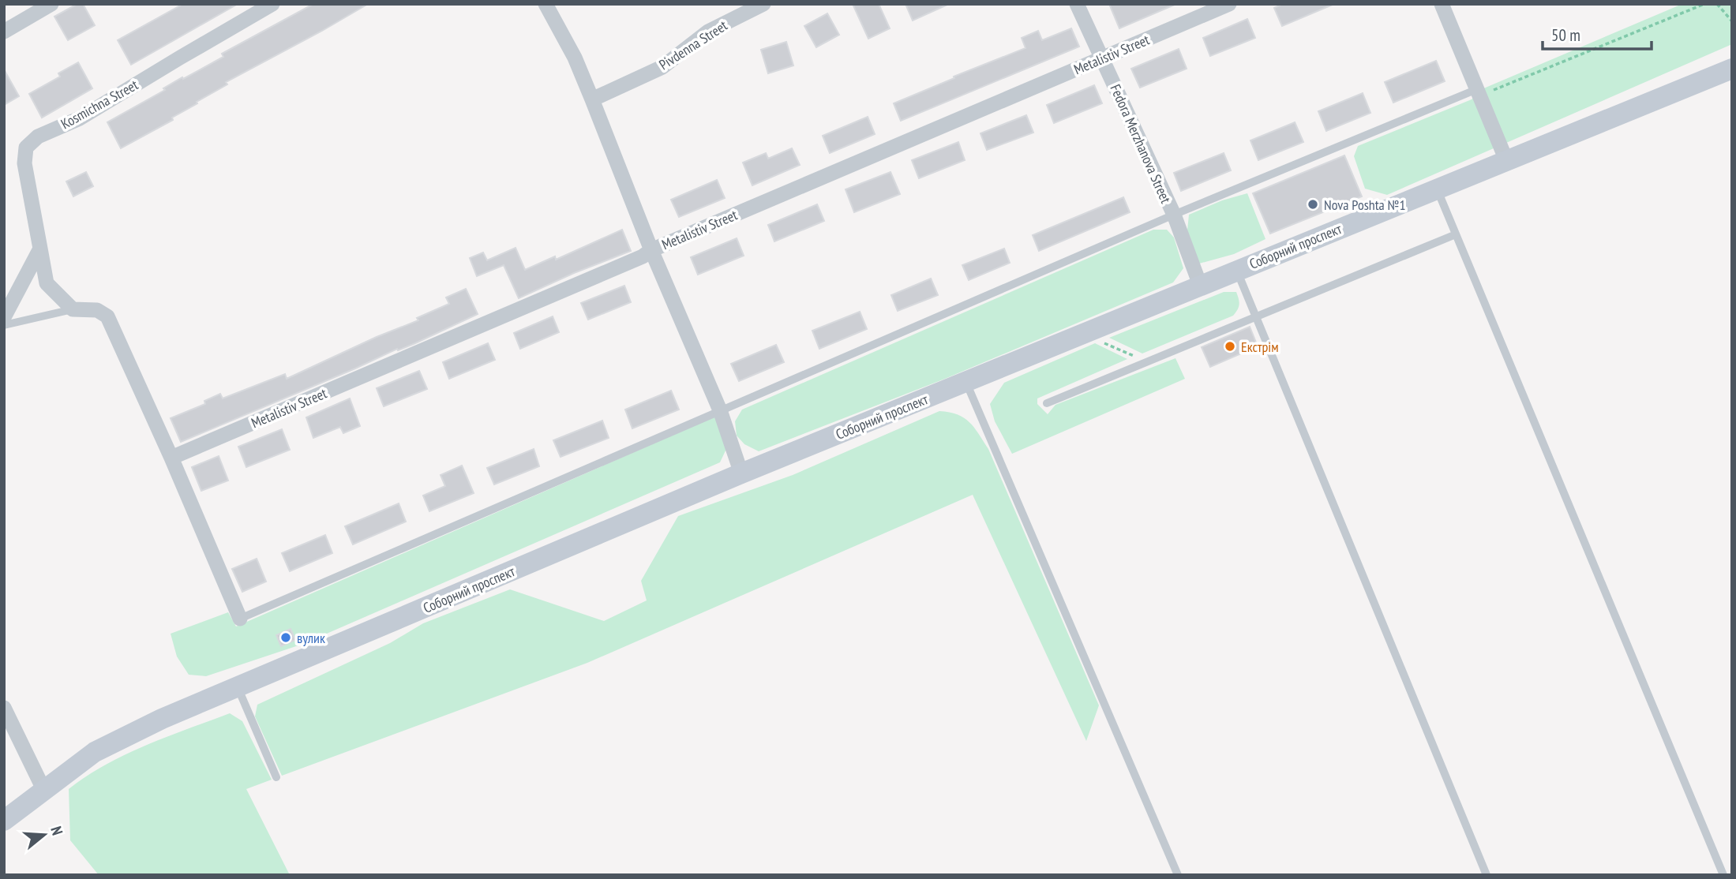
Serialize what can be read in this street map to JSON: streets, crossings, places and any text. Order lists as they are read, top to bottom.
{
  "streets": {
    "main road": ["Соборний проспект"],
    "street": [
      "Pivdenna Street",
      "Metalistiv Street",
      "Kosmichna Street",
      "Fedora Merzhanova Street"
    ]
  },
  "crossings": [
    ["Metalistiv Street", "Fedora Merzhanova Street"],
    ["Fedora Merzhanova Street", "Соборний проспект"]
  ],
  "places": ["Nova Poshta №1", "Екстрім", "вулик"],
  "scale_bar": "50 m",
  "north": "right"
}
